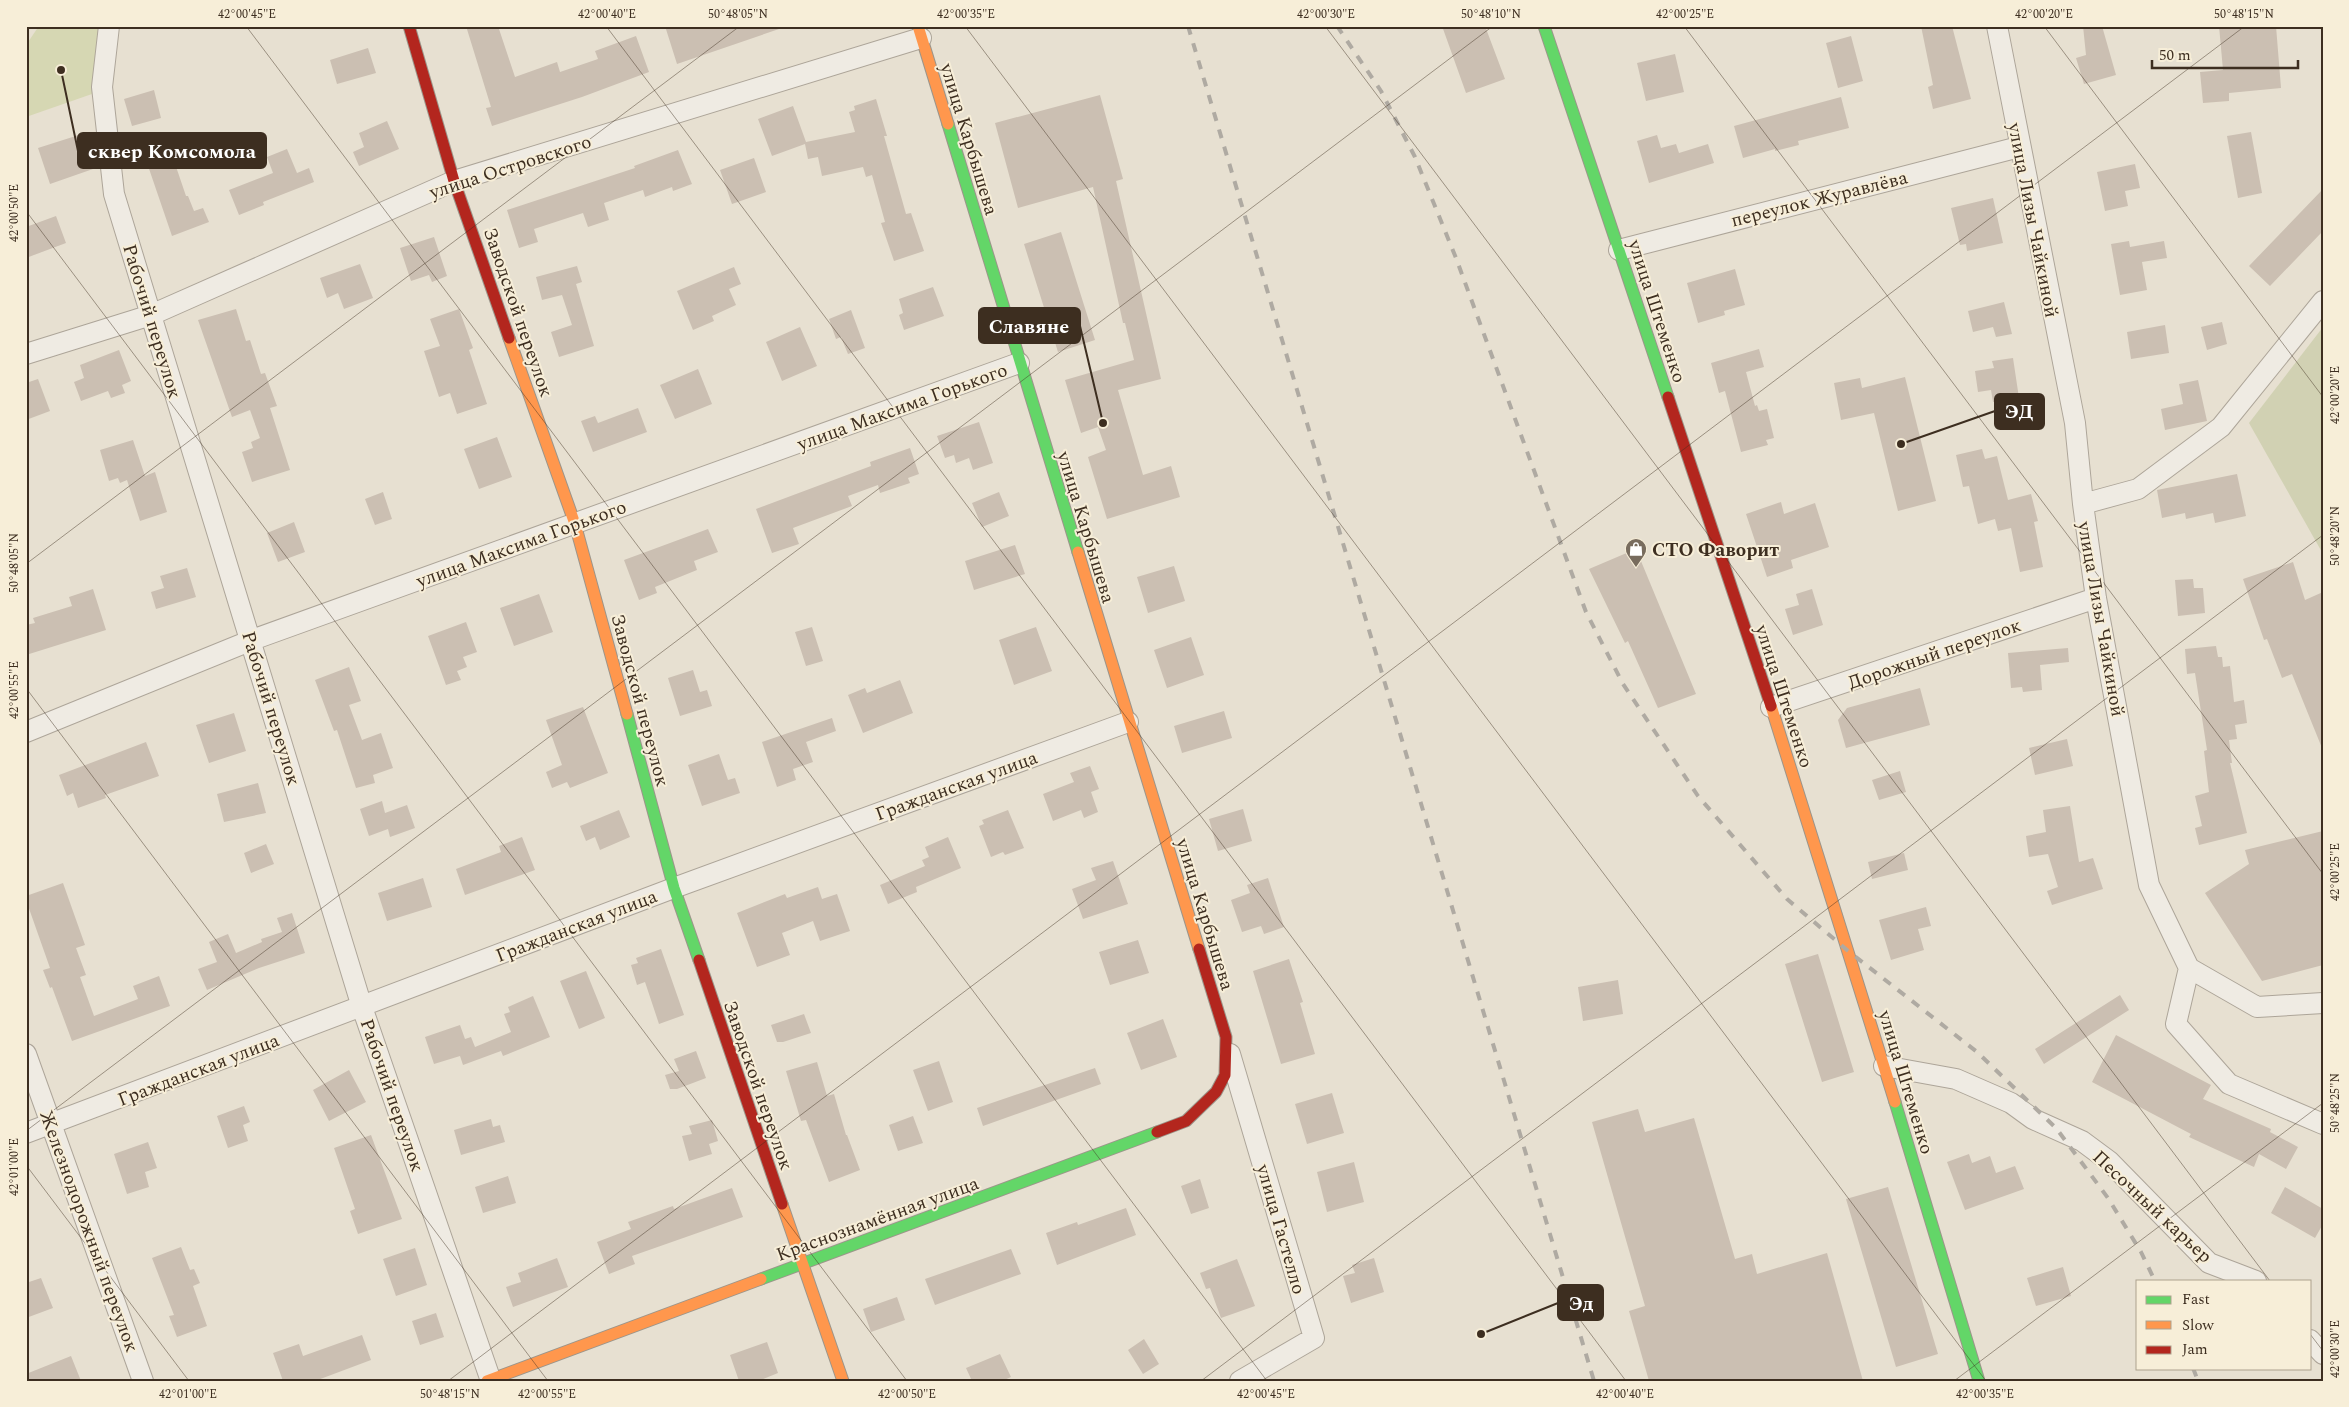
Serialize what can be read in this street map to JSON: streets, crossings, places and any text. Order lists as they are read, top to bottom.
{
  "streets": {
    "main road": [
      "улица Карбышева",
      "улица Штеменко",
      "Заводской переулок",
      "Краснознамённая улица"
    ],
    "street": [
      "улица Островского",
      "переулок Журавлёва",
      "улица Лизы Чайкиной",
      "Рабочий переулок",
      "улица Максима Горького",
      "Дорожный переулок",
      "Гражданская улица",
      "Песочный карьер",
      "улица Гастелло",
      "Железнодорожный переулок"
    ]
  },
  "crossings": [
    ["улица Карбышева", "улица Островского"],
    ["улица Карбышева", "улица Максима Горького"],
    ["улица Карбышева", "Гражданская улица"],
    ["улица Карбышева", "Краснознамённая улица"],
    ["улица Карбышева", "улица Гастелло"],
    ["улица Островского", "Заводской переулок"],
    ["улица Островского", "Рабочий переулок"],
    ["переулок Журавлёва", "улица Лизы Чайкиной"],
    ["переулок Журавлёва", "улица Штеменко"],
    ["улица Лизы Чайкиной", "Дорожный переулок"],
    ["улица Штеменко", "Дорожный переулок"],
    ["улица Штеменко", "Песочный карьер"],
    ["Заводской переулок", "улица Максима Горького"],
    ["Заводской переулок", "Гражданская улица"],
    ["Заводской переулок", "Краснознамённая улица"],
    ["Рабочий переулок", "улица Максима Горького"],
    ["Рабочий переулок", "Гражданская улица"],
    ["Рабочий переулок", "Краснознамённая улица"],
    ["Гражданская улица", "Железнодорожный переулок"],
    ["Краснознамённая улица", "улица Гастелло"]
  ],
  "places": {
    "other": [
      "сквер Комсомола",
      "Славяне",
      "ЭД",
      "Эд"
    ],
    "shop": ["СТО Фаворит"]
  },
  "legend": ["Fast", "Slow", "Jam"],
  "scale_bar": "50 m",
  "coordinates": [
    "42°00'45\"E",
    "42°00'40\"E",
    "50°48'05\"N",
    "42°00'35\"E",
    "42°00'30\"E",
    "50°48'10\"N",
    "42°00'25\"E",
    "42°00'20\"E",
    "50°48'15\"N",
    "42°00'50\"E",
    "50°48'20\"N",
    "42°00'55\"E",
    "50°48'25\"N",
    "42°01'00\"E"
  ]
}
